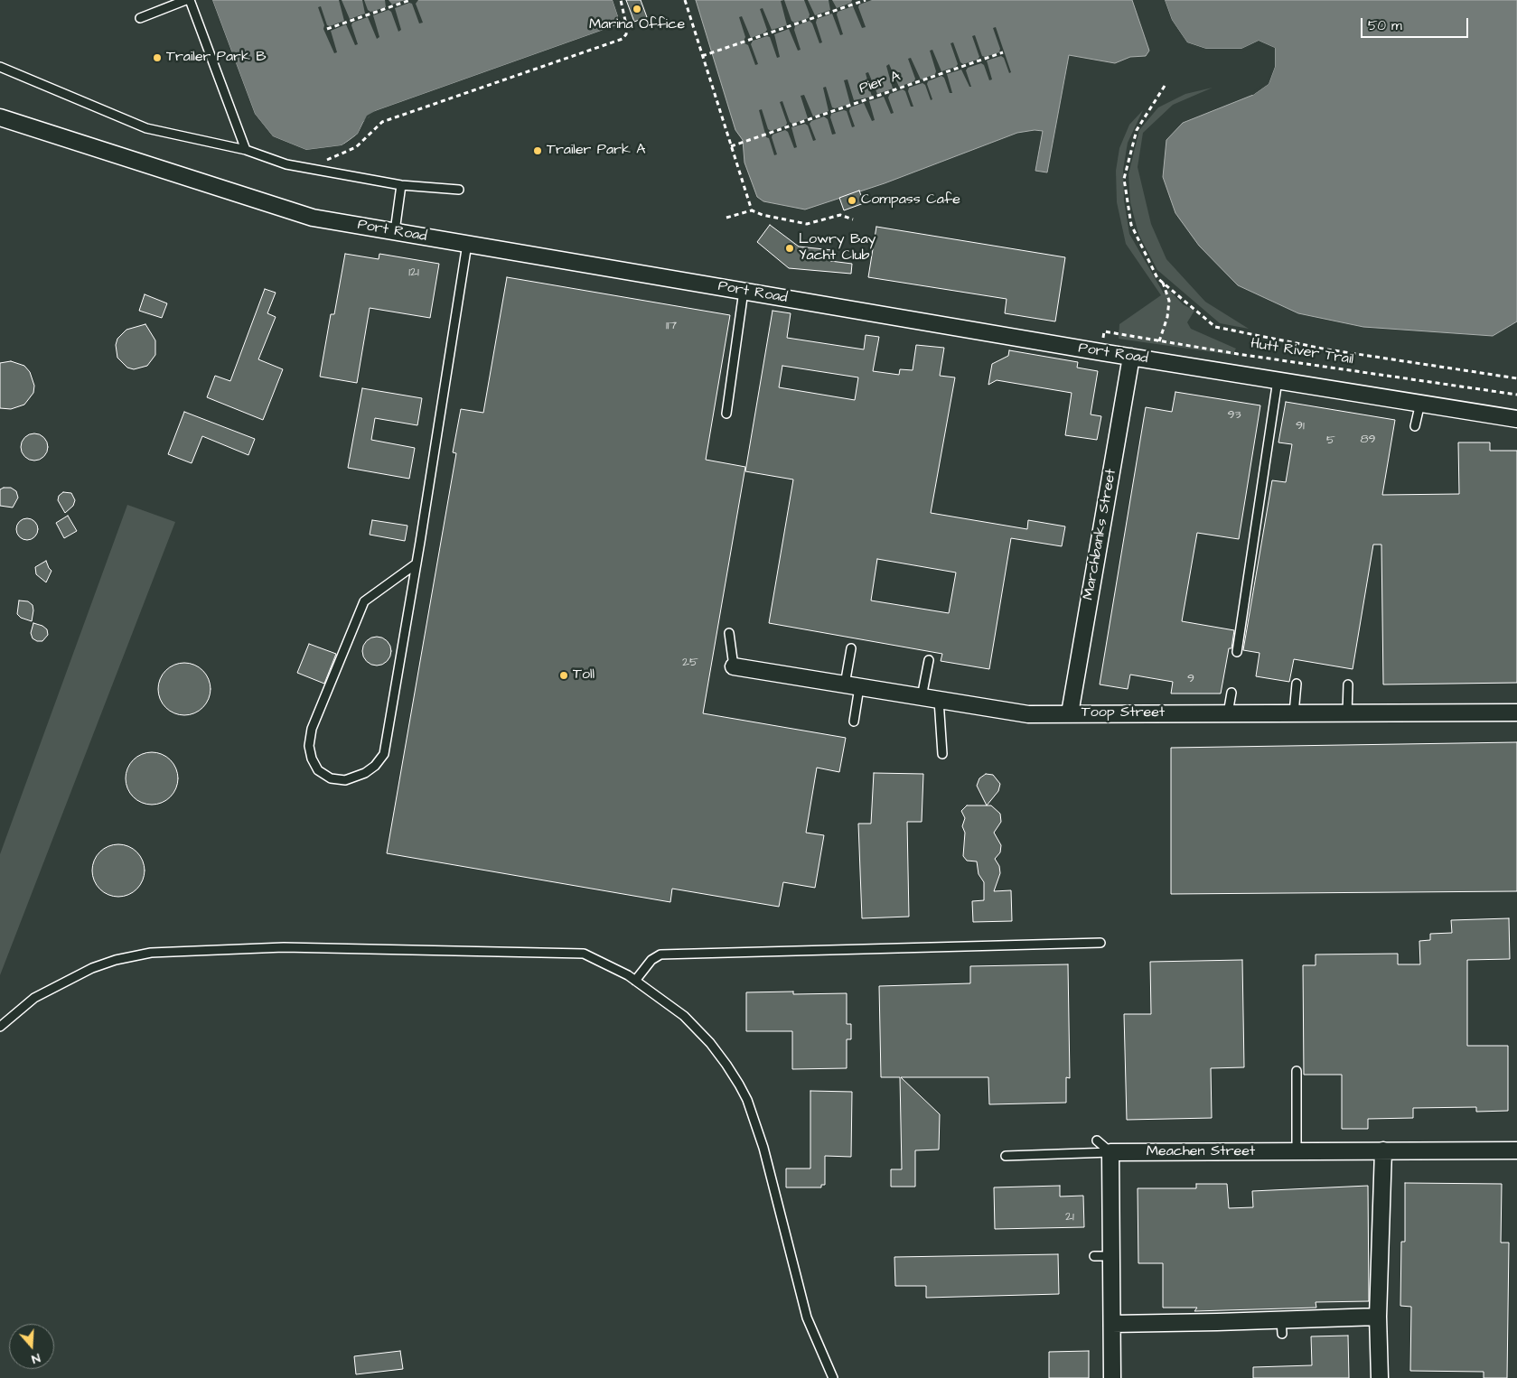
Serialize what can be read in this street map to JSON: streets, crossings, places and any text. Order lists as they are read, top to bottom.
{
  "streets": {
    "street": [
      "Port Road",
      "Marchbanks Street",
      "Toop Street",
      "Meachen Street"
    ],
    "path": ["Pier A", "Hutt River Trail"]
  },
  "crossings": [
    ["Port Road", "Hutt River Trail"],
    ["Port Road", "Marchbanks Street"],
    ["Marchbanks Street", "Toop Street"]
  ],
  "places": [
    "Marina Office",
    "Trailer Park B",
    "Trailer Park A",
    "Compass Cafe",
    "Lowry Bay Yacht Club",
    "Toll"
  ],
  "house_numbers": [
    "121",
    "117",
    "93",
    "91",
    "89",
    "5",
    "25",
    "9",
    "21"
  ],
  "scale_bar": "50 m",
  "north": "bottom"
}
